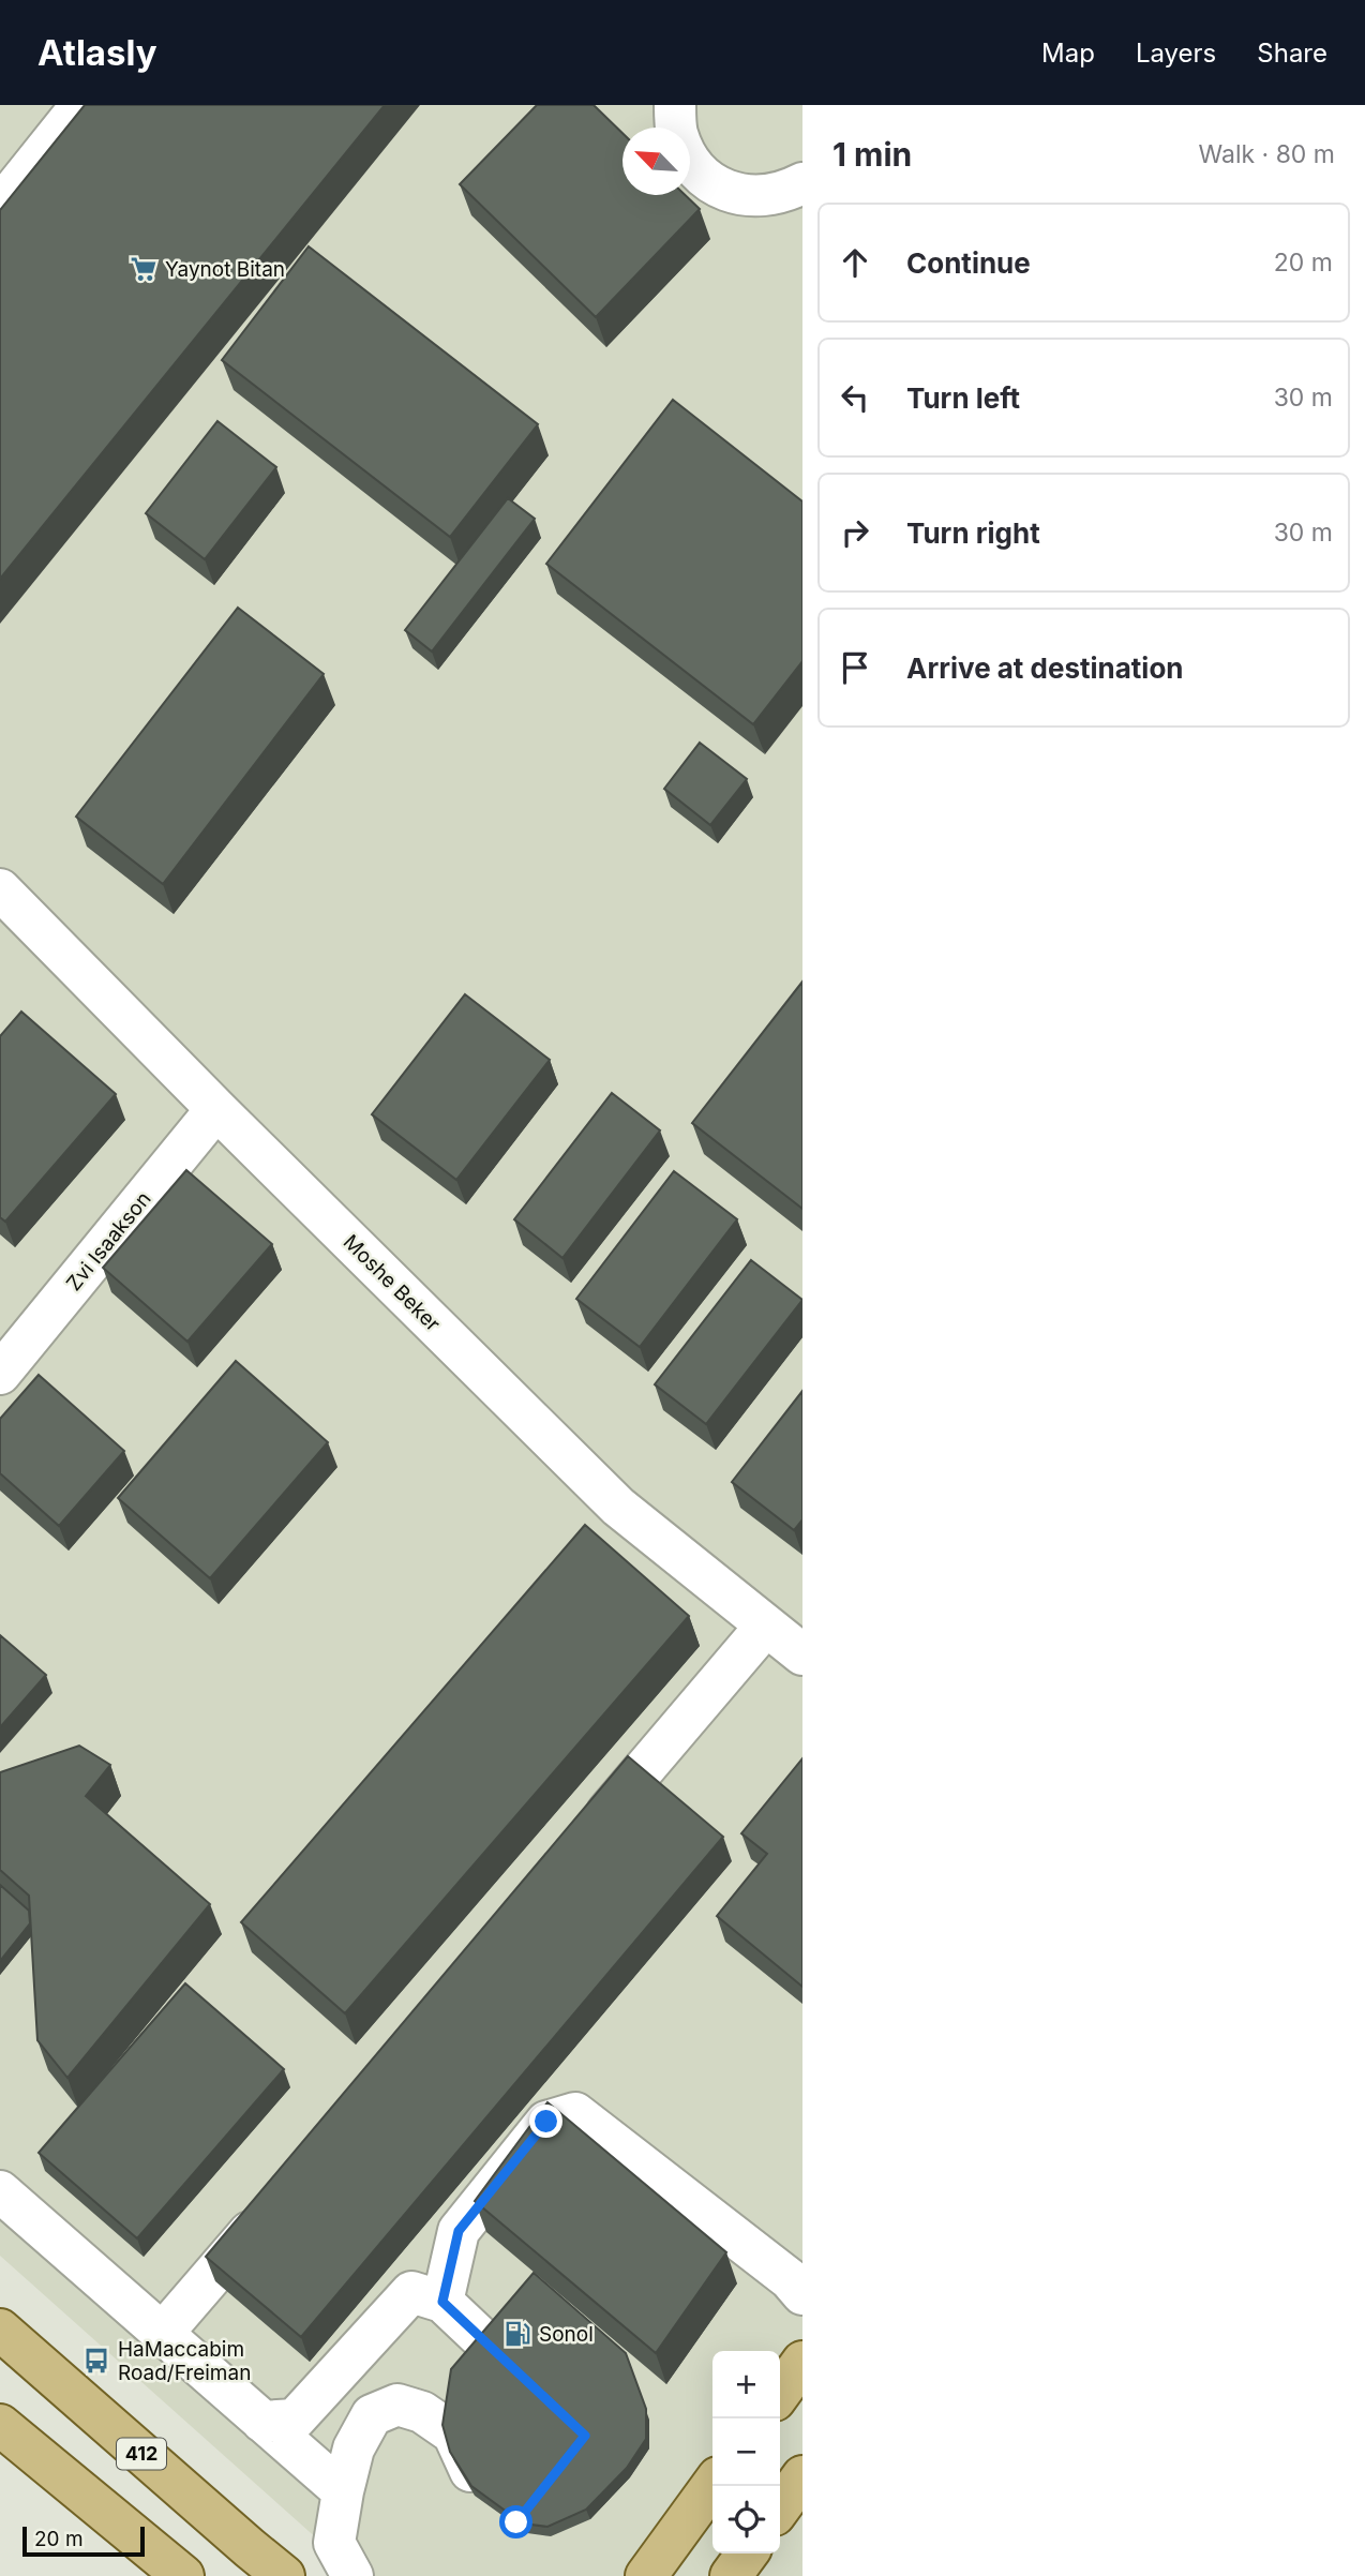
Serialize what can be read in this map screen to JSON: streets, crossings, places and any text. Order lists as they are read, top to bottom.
{
  "streets": {
    "main road": ["412"],
    "street": ["Zvi Isaakson", "Moshe Beker"]
  },
  "crossings": [
    ["Zvi Isaakson", "Moshe Beker"]
  ],
  "places": {
    "supermarket": ["Yaynot Bitan"],
    "fuel station": ["Sonol"],
    "bus stop": ["HaMaccabim Road/Freiman"]
  },
  "scale_bar": "20 m",
  "north": "top left",
  "page": {
    "header": "Atlasly",
    "nav": ["Map", "Layers", "Share"],
    "heading": ["1 min", "Walk · 80 m"],
    "list": [
      ["Continue", "20 m"],
      ["Turn left", "30 m"],
      ["Turn right", "30 m"],
      "Arrive at destination"
    ],
    "map_buttons": ["+", "−"],
    "scale": "20 m"
  }
}
